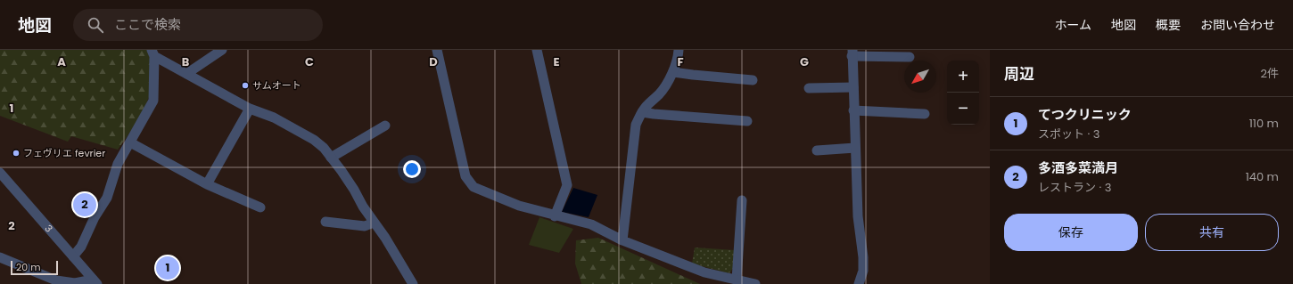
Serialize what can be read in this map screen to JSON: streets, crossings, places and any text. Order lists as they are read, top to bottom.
{
  "streets": {
    "street": ["3"]
  },
  "places": ["サムオート", "フェヴリエ fevrier"],
  "scale_bar": "20 m",
  "north": "bottom left",
  "page": {
    "header": "地図",
    "search": "ここで検索",
    "nav": [
      "ホーム",
      "地図",
      "概要",
      "お問い合わせ"
    ],
    "heading": ["周辺", "2件"],
    "map_buttons": ["+", "−"],
    "list": [
      {
        "mark": "1",
        "name": "てつクリニック",
        "note": "スポット · 3",
        "value": "110 m"
      },
      {
        "mark": "2",
        "name": "多酒多菜満月",
        "note": "レストラン · 3",
        "value": "140 m"
      }
    ],
    "pins": ["2", "1"],
    "buttons": ["保存", "共有"],
    "scale": "20 m"
  },
  "grid": {
    "columns": [
      "A",
      "B",
      "C",
      "D",
      "E",
      "F",
      "G"
    ],
    "rows": ["1", "2"]
  }
}
